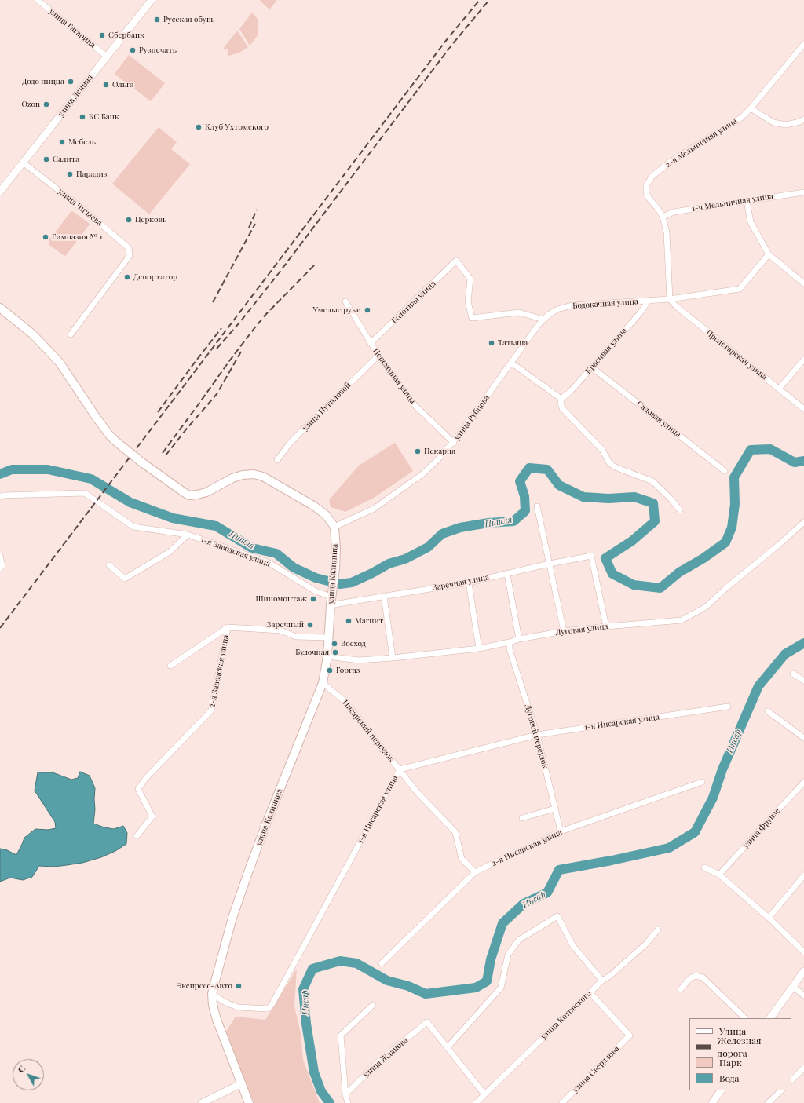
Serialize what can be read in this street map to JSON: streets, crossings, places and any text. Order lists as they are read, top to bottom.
{
  "streets": {
    "main road": ["улица Калинина"],
    "street": [
      "улица Гагарина",
      "улица Ленина",
      "2-я Мельничная улица",
      "1-я Мельничная улица",
      "улица Чичаева",
      "Болотная улица",
      "Водокачная улица",
      "Красивая улица",
      "Пролетарская улица",
      "Переходная улица",
      "улица Путиловой",
      "улица Рубцова",
      "Садовая улица",
      "1-я Заводская улица",
      "Заречная улица",
      "Луговая улица",
      "2-я Заводская улица",
      "1-я Инсарская улица",
      "Инсарский переулок",
      "Луговой переулок",
      "улица Фрунзе",
      "2-я Инсарская улица",
      "улица Котовского",
      "улица Жданова",
      "улица Свердлова"
    ]
  },
  "crossings": [
    ["улица Гагарина", "улица Ленина"],
    ["улица Ленина", "улица Чичаева"],
    ["2-я Мельничная улица", "1-я Мельничная улица"],
    ["Болотная улица", "Водокачная улица"],
    ["Болотная улица", "Переходная улица"],
    ["Болотная улица", "улица Рубцова"],
    ["Водокачная улица", "Красивая улица"],
    ["Водокачная улица", "Пролетарская улица"],
    ["Водокачная улица", "улица Рубцова"],
    ["Красивая улица", "Садовая улица"],
    ["Переходная улица", "улица Путиловой"],
    ["Переходная улица", "улица Рубцова"],
    ["улица Рубцова", "улица Калинина"],
    ["1-я Заводская улица", "улица Калинина"],
    ["улица Калинина", "Заречная улица"],
    ["улица Калинина", "Луговая улица"],
    ["улица Калинина", "2-я Заводская улица"],
    ["улица Калинина", "1-я Инсарская улица"],
    ["улица Калинина", "Инсарский переулок"],
    ["Заречная улица", "Луговая улица"],
    ["Луговая улица", "Луговой переулок"],
    ["1-я Инсарская улица", "Инсарский переулок"],
    ["1-я Инсарская улица", "Луговой переулок"],
    ["Инсарский переулок", "2-я Инсарская улица"],
    ["Луговой переулок", "2-я Инсарская улица"],
    ["улица Котовского", "улица Свердлова"]
  ],
  "water": ["Пишля", "Инсар"],
  "places": [
    "Русская обувь",
    "Сбербанк",
    "Рузпечать",
    "Додо пицца",
    "Ольга",
    "Ozon",
    "КС Банк",
    "Клуб Ухтомского",
    "Мебель",
    "Салита",
    "Парадиз",
    "Церковь",
    "Гимназия № 1",
    "Депортатор",
    "Умелые руки",
    "Татьяна",
    "Пекарня",
    "Шиномонтаж",
    "Магнит",
    "Заречный",
    "Восход",
    "Булочная",
    "Горгаз",
    "Экспресс-Авто"
  ],
  "legend": [
    "Улица",
    "Железная дорога",
    "Парк",
    "Вода"
  ],
  "north": "top left"
}
